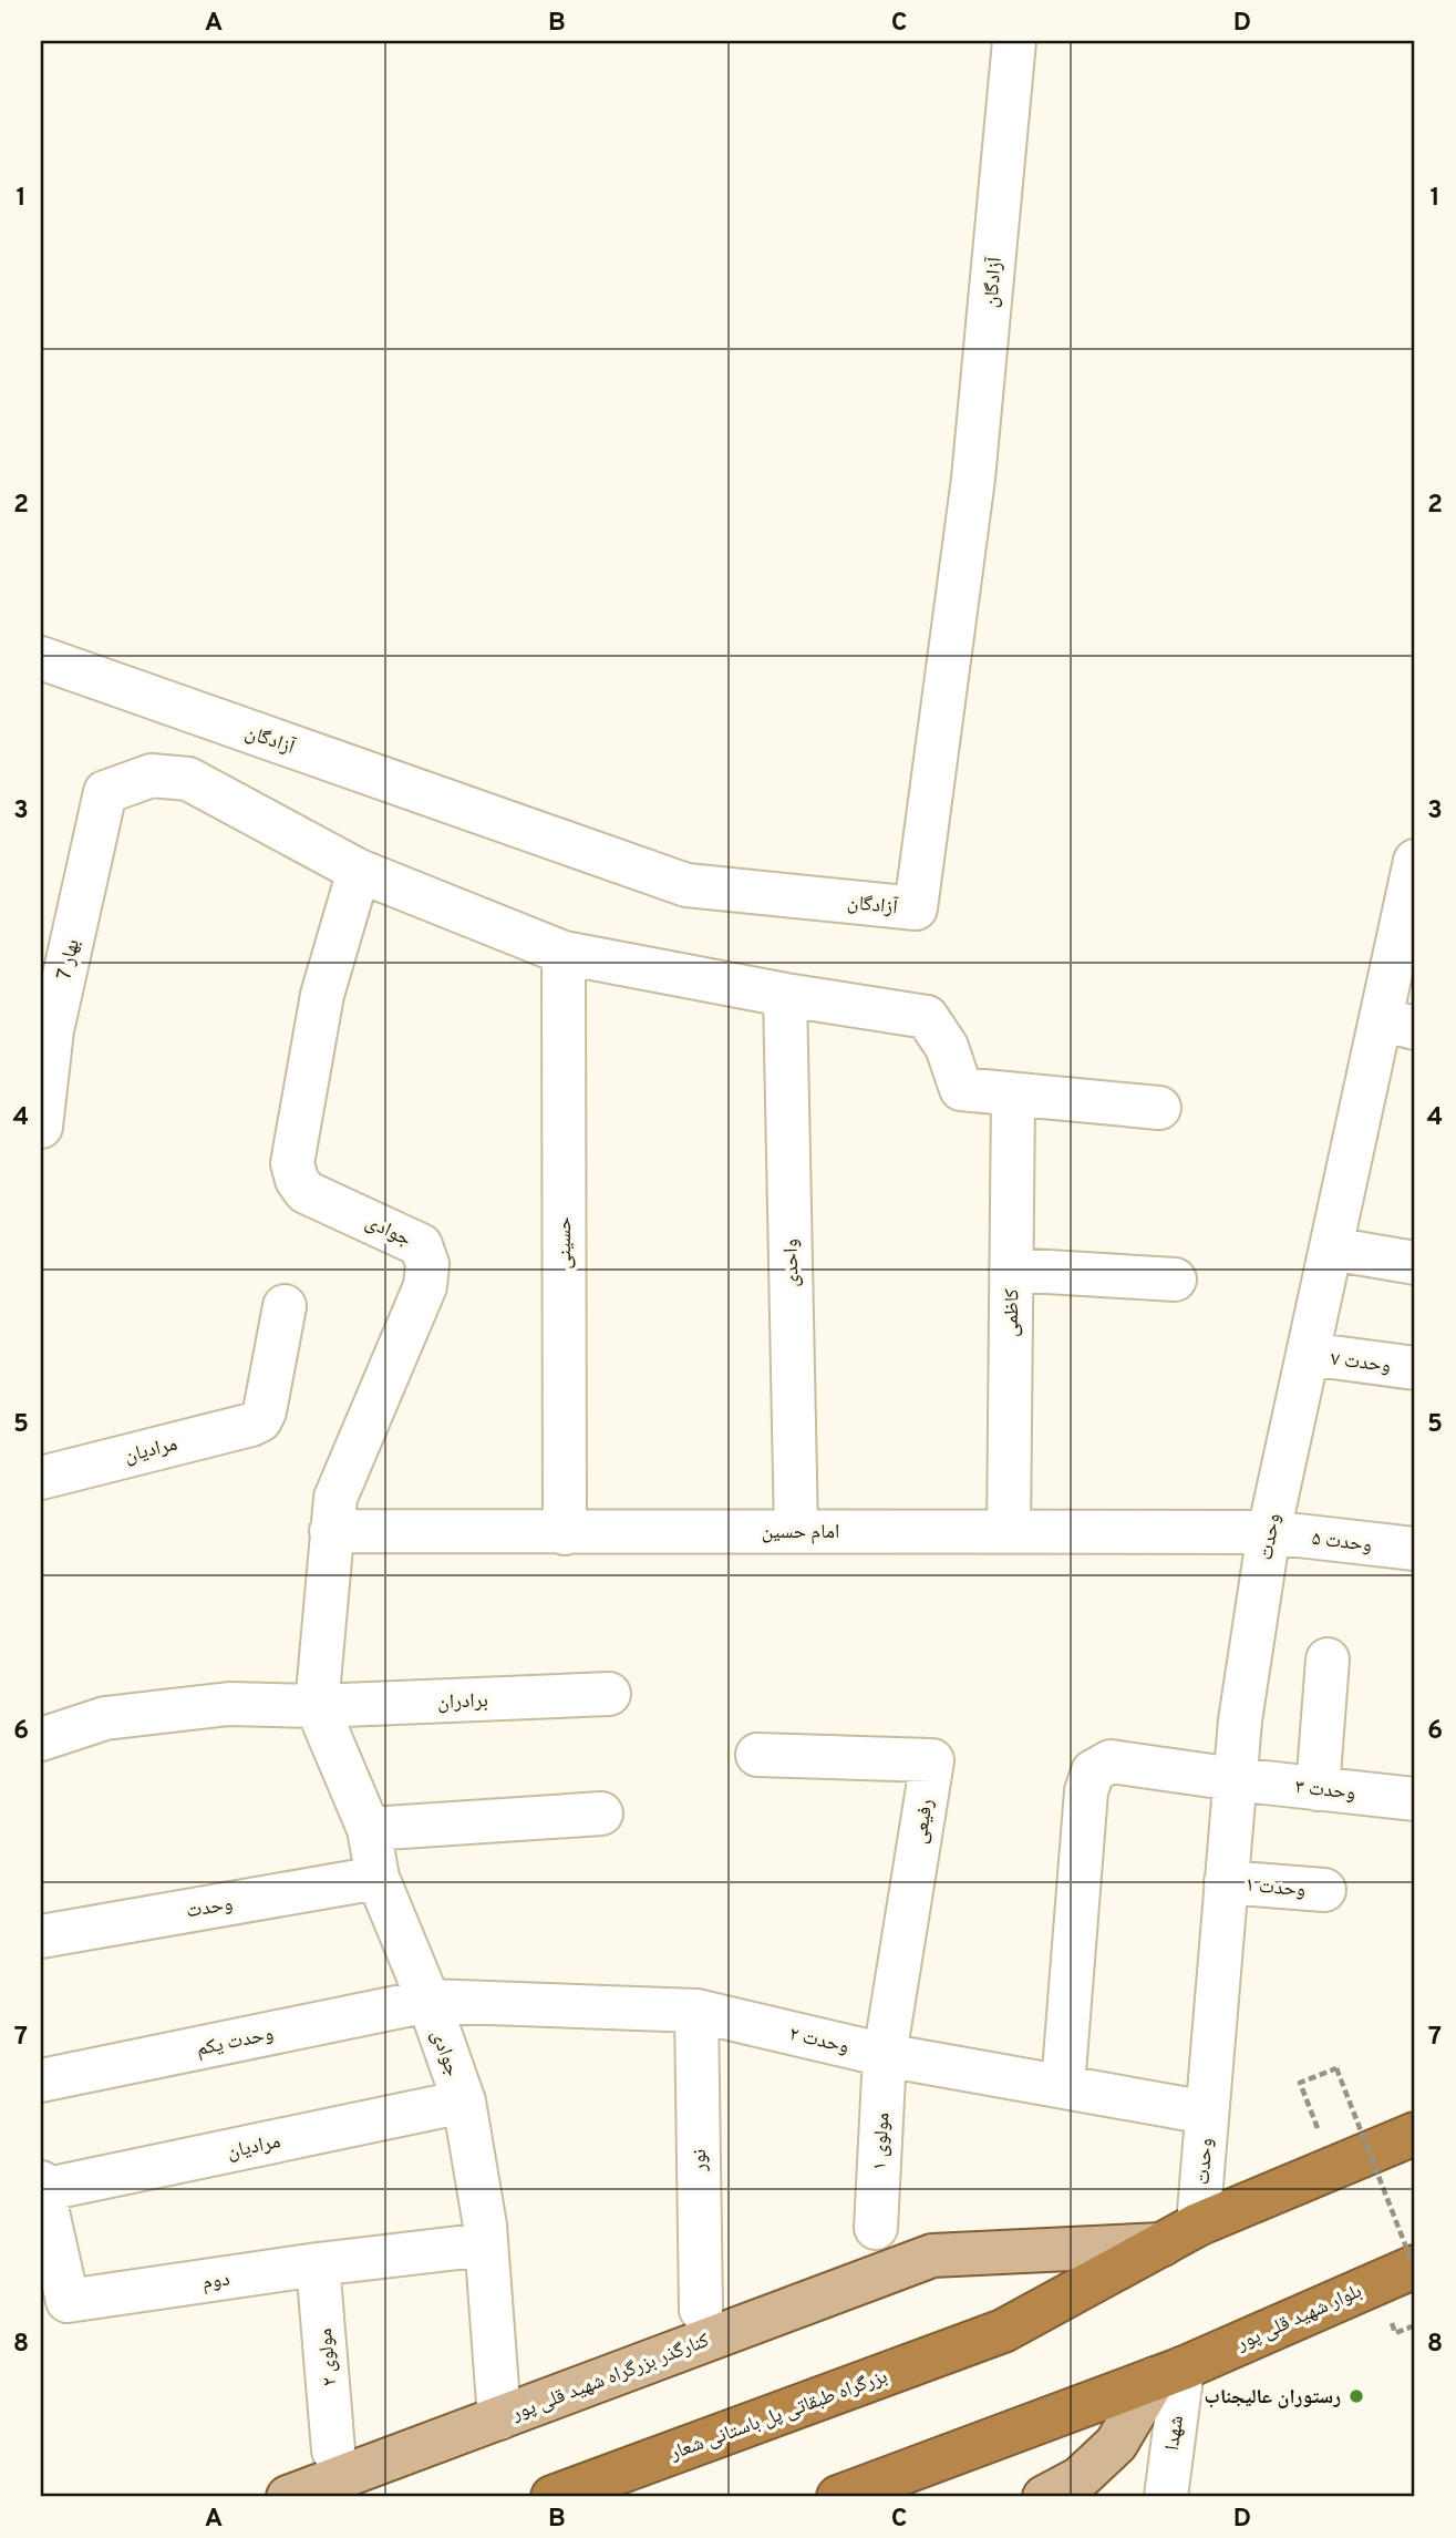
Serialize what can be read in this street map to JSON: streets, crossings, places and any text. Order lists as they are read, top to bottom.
{
  "streets": {
    "highway": ["بلوار شهید قلی پور", "بزرگراه طبقاتی پل باستانی شعار"],
    "main road": ["کنارگذر بزرگراه شهید قلی پور"],
    "street": [
      "آزادگان",
      "بهار 7",
      "جوادی",
      "حسینی",
      "واحدی",
      "کاظمی",
      "وحدت ۷",
      "مرادیان",
      "امام حسین",
      "وحدت",
      "وحدت ۵",
      "برادران",
      "وحدت ۳",
      "رفیعی",
      "وحدت ۱",
      "وحدت ۲",
      "وحدت یکم",
      "مولوی ۱",
      "نور",
      "دوم",
      "مولوی ۲",
      "شهدا"
    ]
  },
  "crossings": [
    ["بهار 7", "جوادی"],
    ["جوادی", "مرادیان"],
    ["جوادی", "امام حسین"],
    ["جوادی", "وحدت"],
    ["جوادی", "برادران"],
    ["جوادی", "وحدت ۲"],
    ["جوادی", "وحدت یکم"],
    ["جوادی", "دوم"],
    ["جوادی", "کنارگذر بزرگراه شهید قلی پور"],
    ["حسینی", "امام حسین"],
    ["واحدی", "امام حسین"],
    ["کاظمی", "امام حسین"],
    ["وحدت ۷", "وحدت"],
    ["مرادیان", "دوم"],
    ["امام حسین", "وحدت"],
    ["امام حسین", "وحدت ۵"],
    ["وحدت", "وحدت ۵"],
    ["وحدت", "وحدت ۳"],
    ["وحدت", "وحدت ۱"],
    ["وحدت", "وحدت ۲"],
    ["وحدت", "کنارگذر بزرگراه شهید قلی پور"],
    ["وحدت", "بزرگراه طبقاتی پل باستانی شعار"],
    ["وحدت ۳", "وحدت ۲"],
    ["رفیعی", "وحدت ۲"],
    ["رفیعی", "مولوی ۱"],
    ["وحدت ۲", "وحدت یکم"],
    ["وحدت ۲", "مولوی ۱"],
    ["وحدت ۲", "نور"],
    ["دوم", "مولوی ۲"],
    ["بلوار شهید قلی پور", "شهدا"],
    ["کنارگذر بزرگراه شهید قلی پور", "بزرگراه طبقاتی پل باستانی شعار"]
  ],
  "places": ["رستوران عالیجناب"],
  "grid": {
    "columns": [
      "A",
      "B",
      "C",
      "D"
    ],
    "rows": [
      "1",
      "2",
      "3",
      "4",
      "5",
      "6",
      "7",
      "8"
    ]
  }
}
